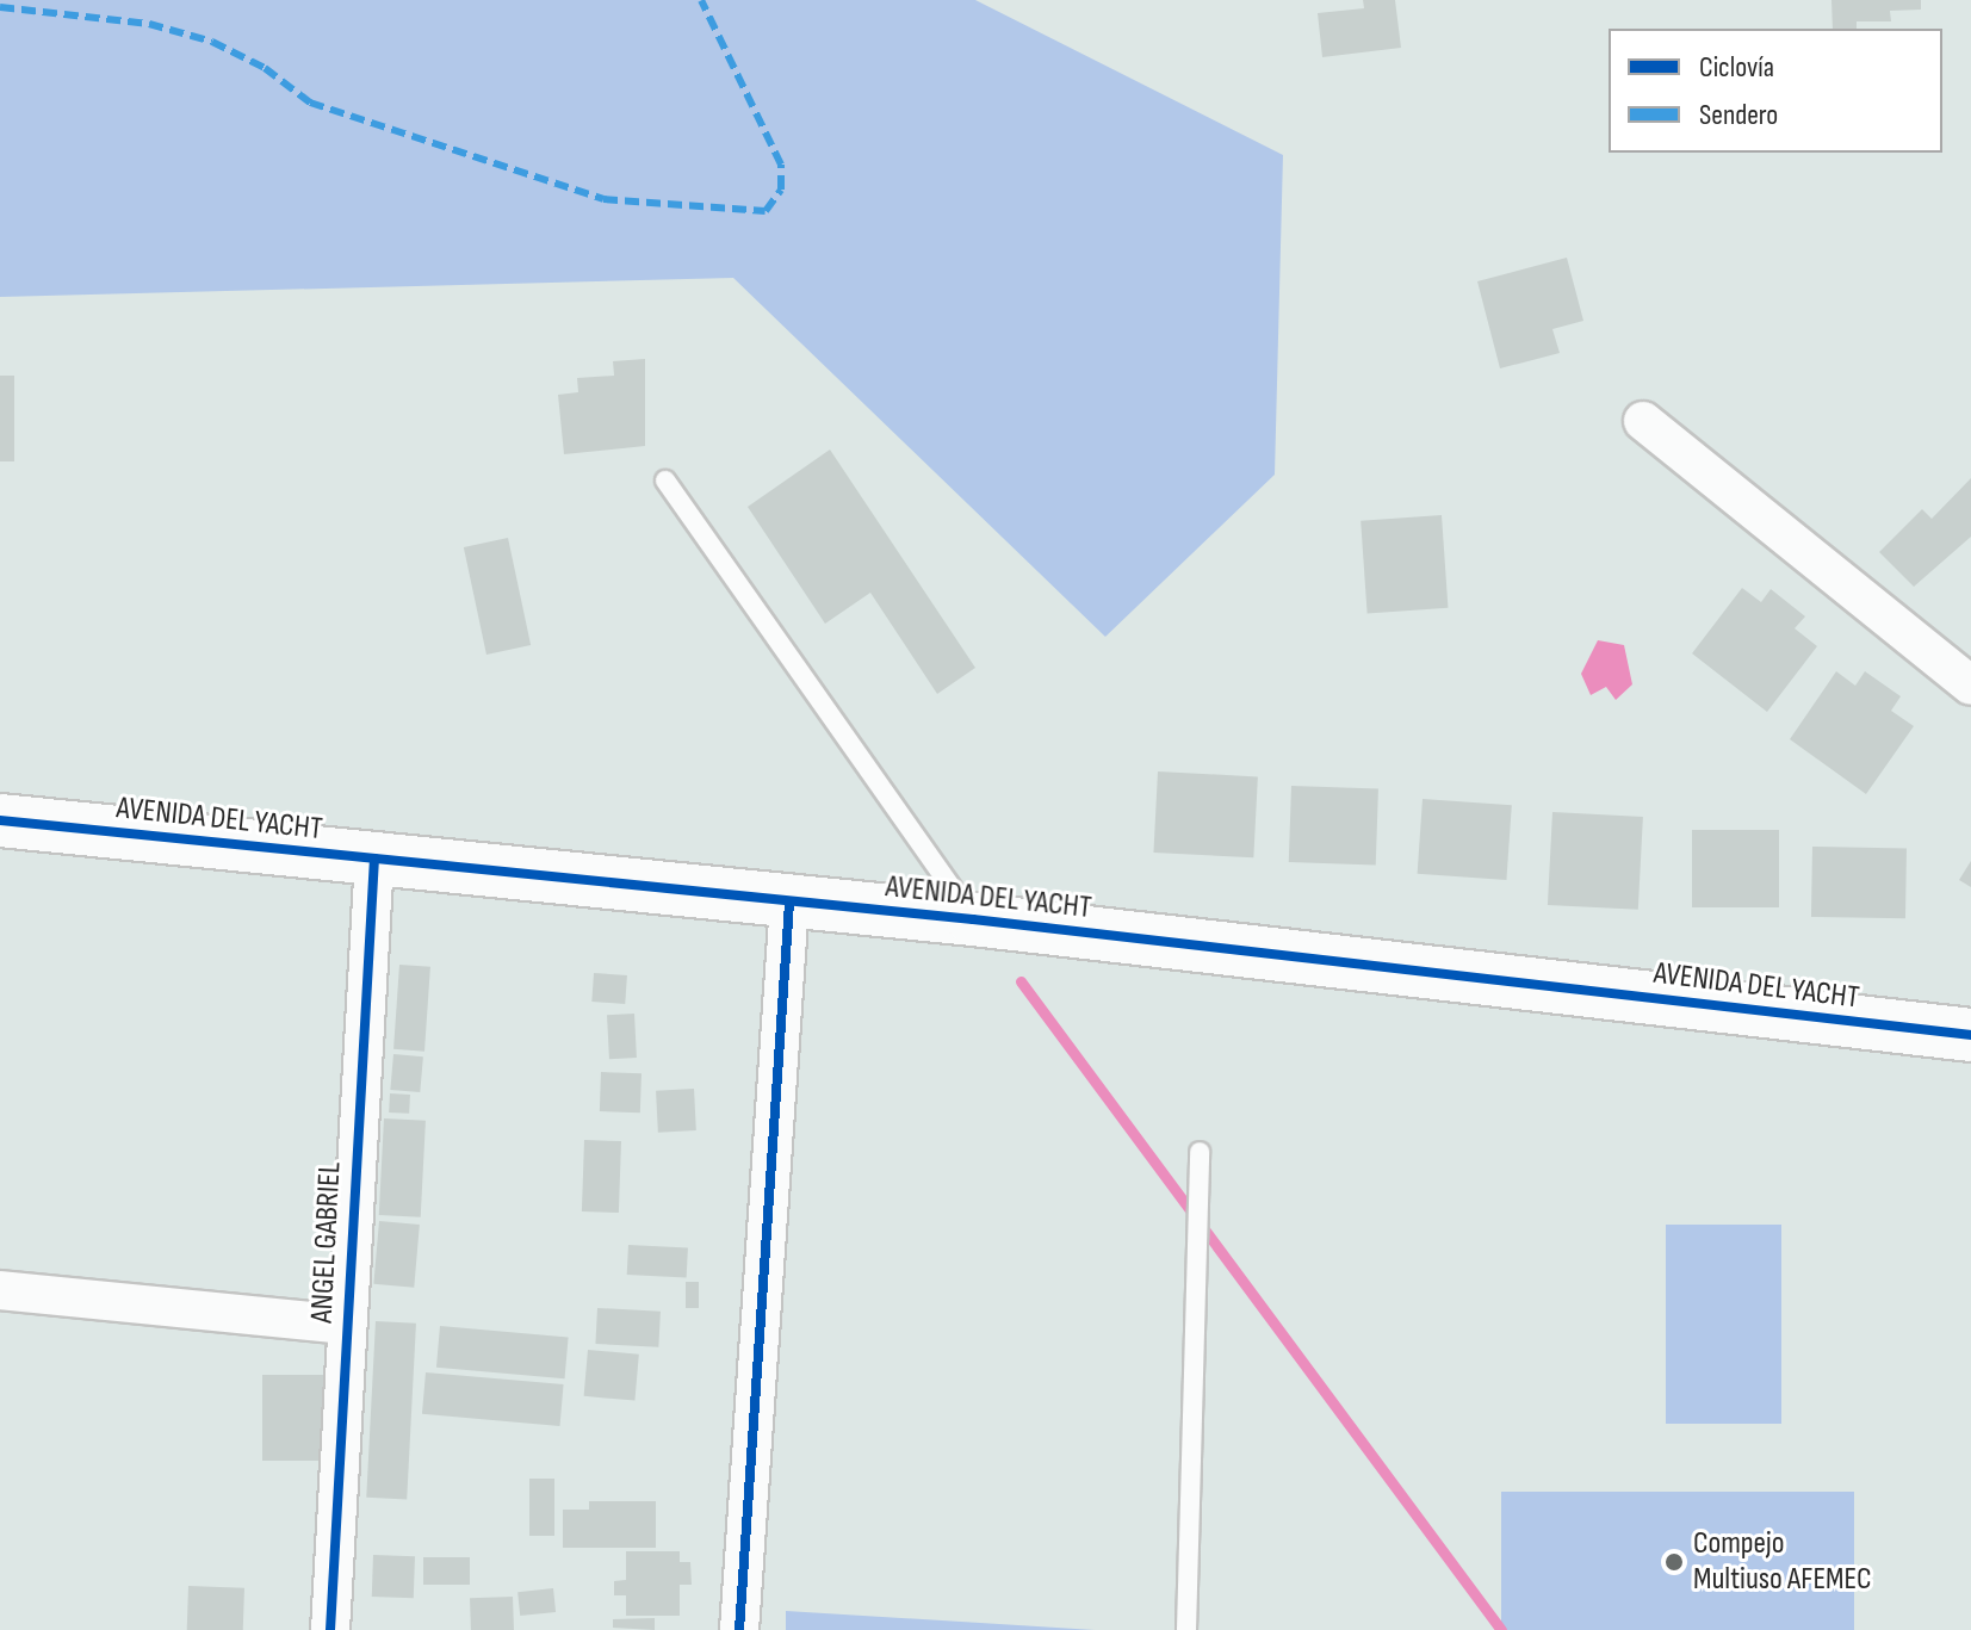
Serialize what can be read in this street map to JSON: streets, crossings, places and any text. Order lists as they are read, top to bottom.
{
  "streets": {
    "street": ["AVENIDA DEL YACHT", "ANGEL GABRIEL"]
  },
  "crossings": [
    ["AVENIDA DEL YACHT", "ANGEL GABRIEL"]
  ],
  "places": ["Compejo Multiuso AFEMEC"],
  "legend": ["Ciclovía", "Sendero"]
}
